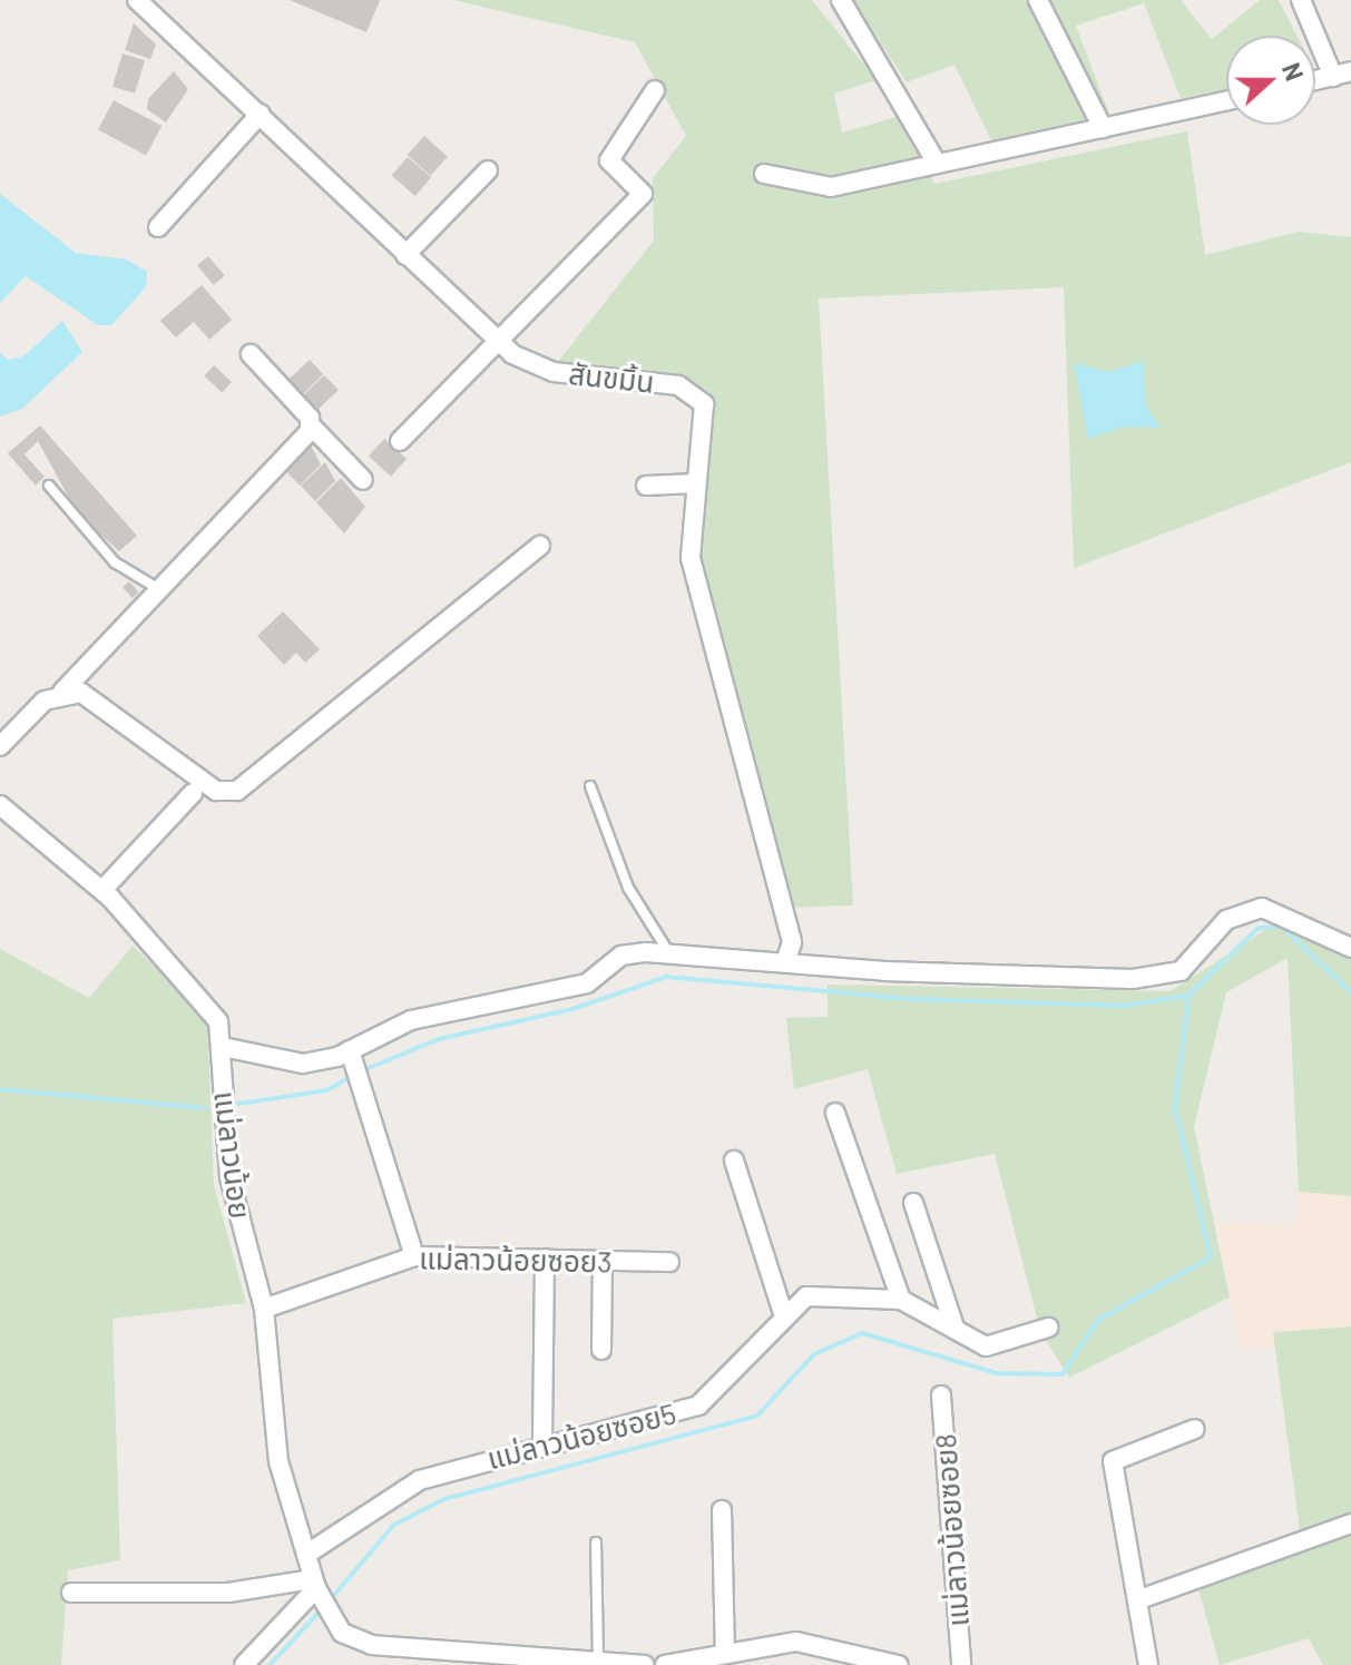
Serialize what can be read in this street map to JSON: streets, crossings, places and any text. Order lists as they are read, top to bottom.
{
  "streets": {
    "street": [
      "สันขมิ้น",
      "แม่ลาวน้อย",
      "แม่ลาวน้อยซอย3",
      "แม่ลาวน้อยซอย5",
      "แม่ลาวน้อยซอย8"
    ]
  },
  "crossings": [
    ["แม่ลาวน้อย", "แม่ลาวน้อยซอย3"],
    ["แม่ลาวน้อย", "แม่ลาวน้อยซอย5"]
  ],
  "north": "right"
}
